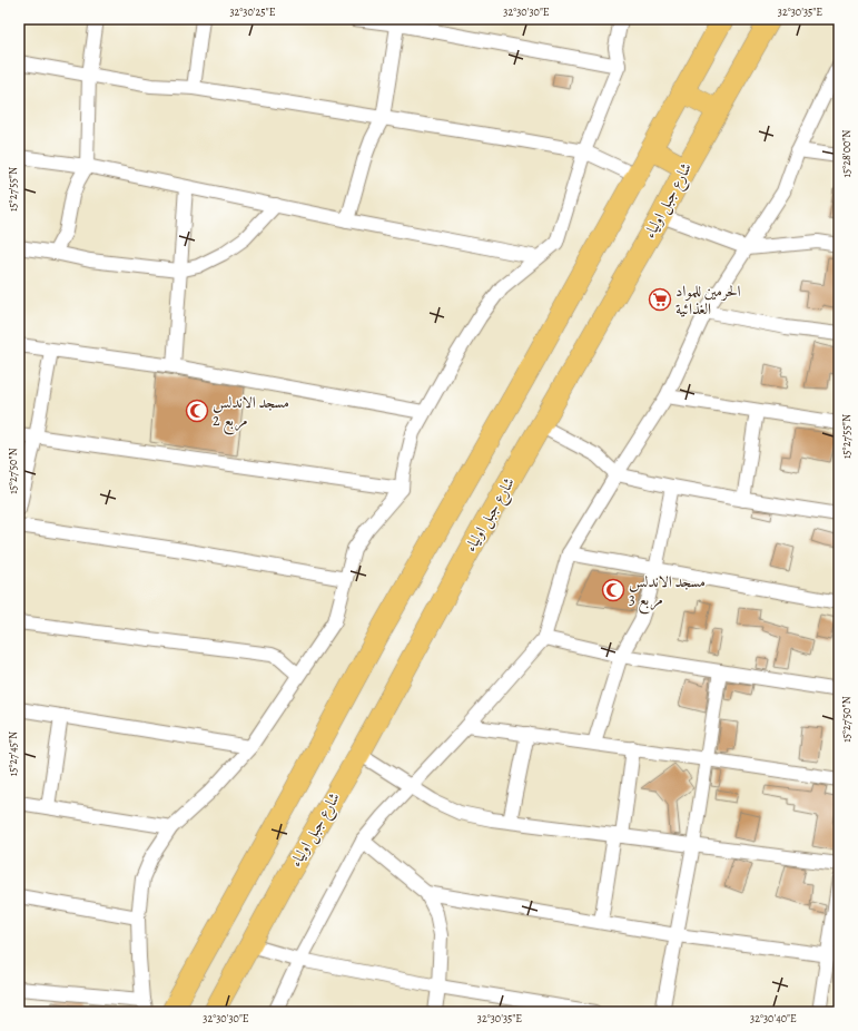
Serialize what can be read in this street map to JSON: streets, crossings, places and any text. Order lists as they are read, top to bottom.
{
  "streets": {
    "highway": ["شارع جبل اولياء"]
  },
  "places": {
    "supermarket": ["الحرمين للمواد الغذائية"],
    "mosque": ["مسجد الاندلس مربع 2", "مسجد الاندلس مربع 3"]
  },
  "coordinates": [
    "32°30'25\"E",
    "32°30'30\"E",
    "32°30'35\"E",
    "15°28'00\"N",
    "15°27'55\"N",
    "15°27'50\"N",
    "15°27'45\"N",
    "32°30'40\"E"
  ]
}
